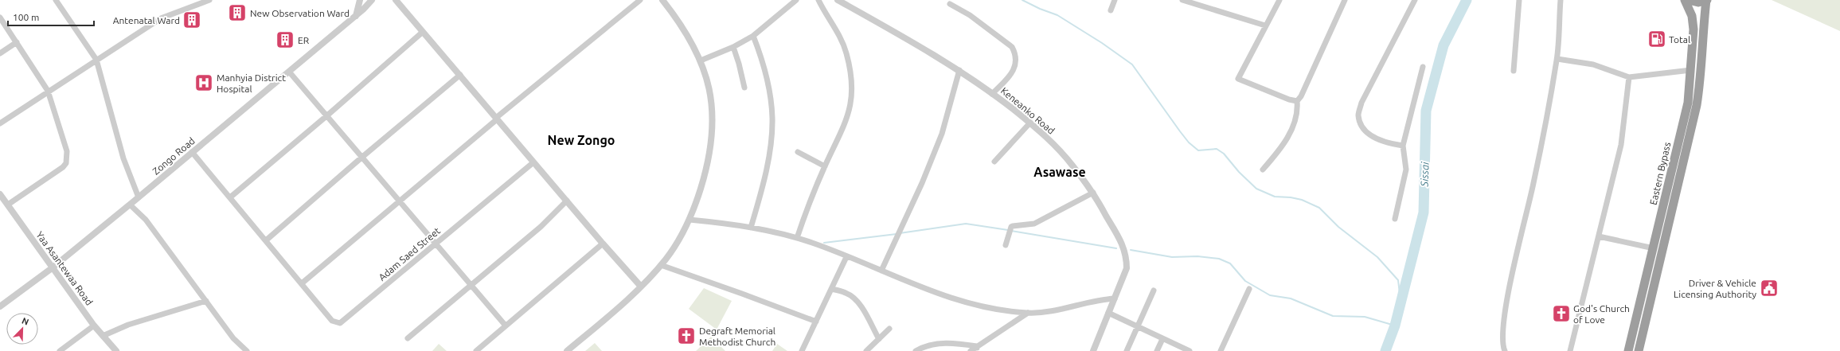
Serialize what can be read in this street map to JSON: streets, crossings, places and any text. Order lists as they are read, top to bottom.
{
  "streets": {
    "highway": ["Eastern Bypass"],
    "street": [
      "Keneanko Road",
      "Zongo Road",
      "Adam Saed Street",
      "Yaa Asantewaa Road"
    ]
  },
  "crossings": [
    ["Zongo Road", "Yaa Asantewaa Road"]
  ],
  "districts": ["New Zongo", "Asawase"],
  "water": ["Sissai"],
  "places": {
    "building": ["New Observation Ward", "Antenatal Ward", "ER"],
    "fuel station": ["Total"],
    "hospital": ["Manhyia District Hospital"],
    "public building": ["Driver & Vehicle Licensing Authority"],
    "church": ["God's Church of Love", "Degraft Memorial Methodist Church"]
  },
  "scale_bar": "100 m",
  "north": "top right"
}
